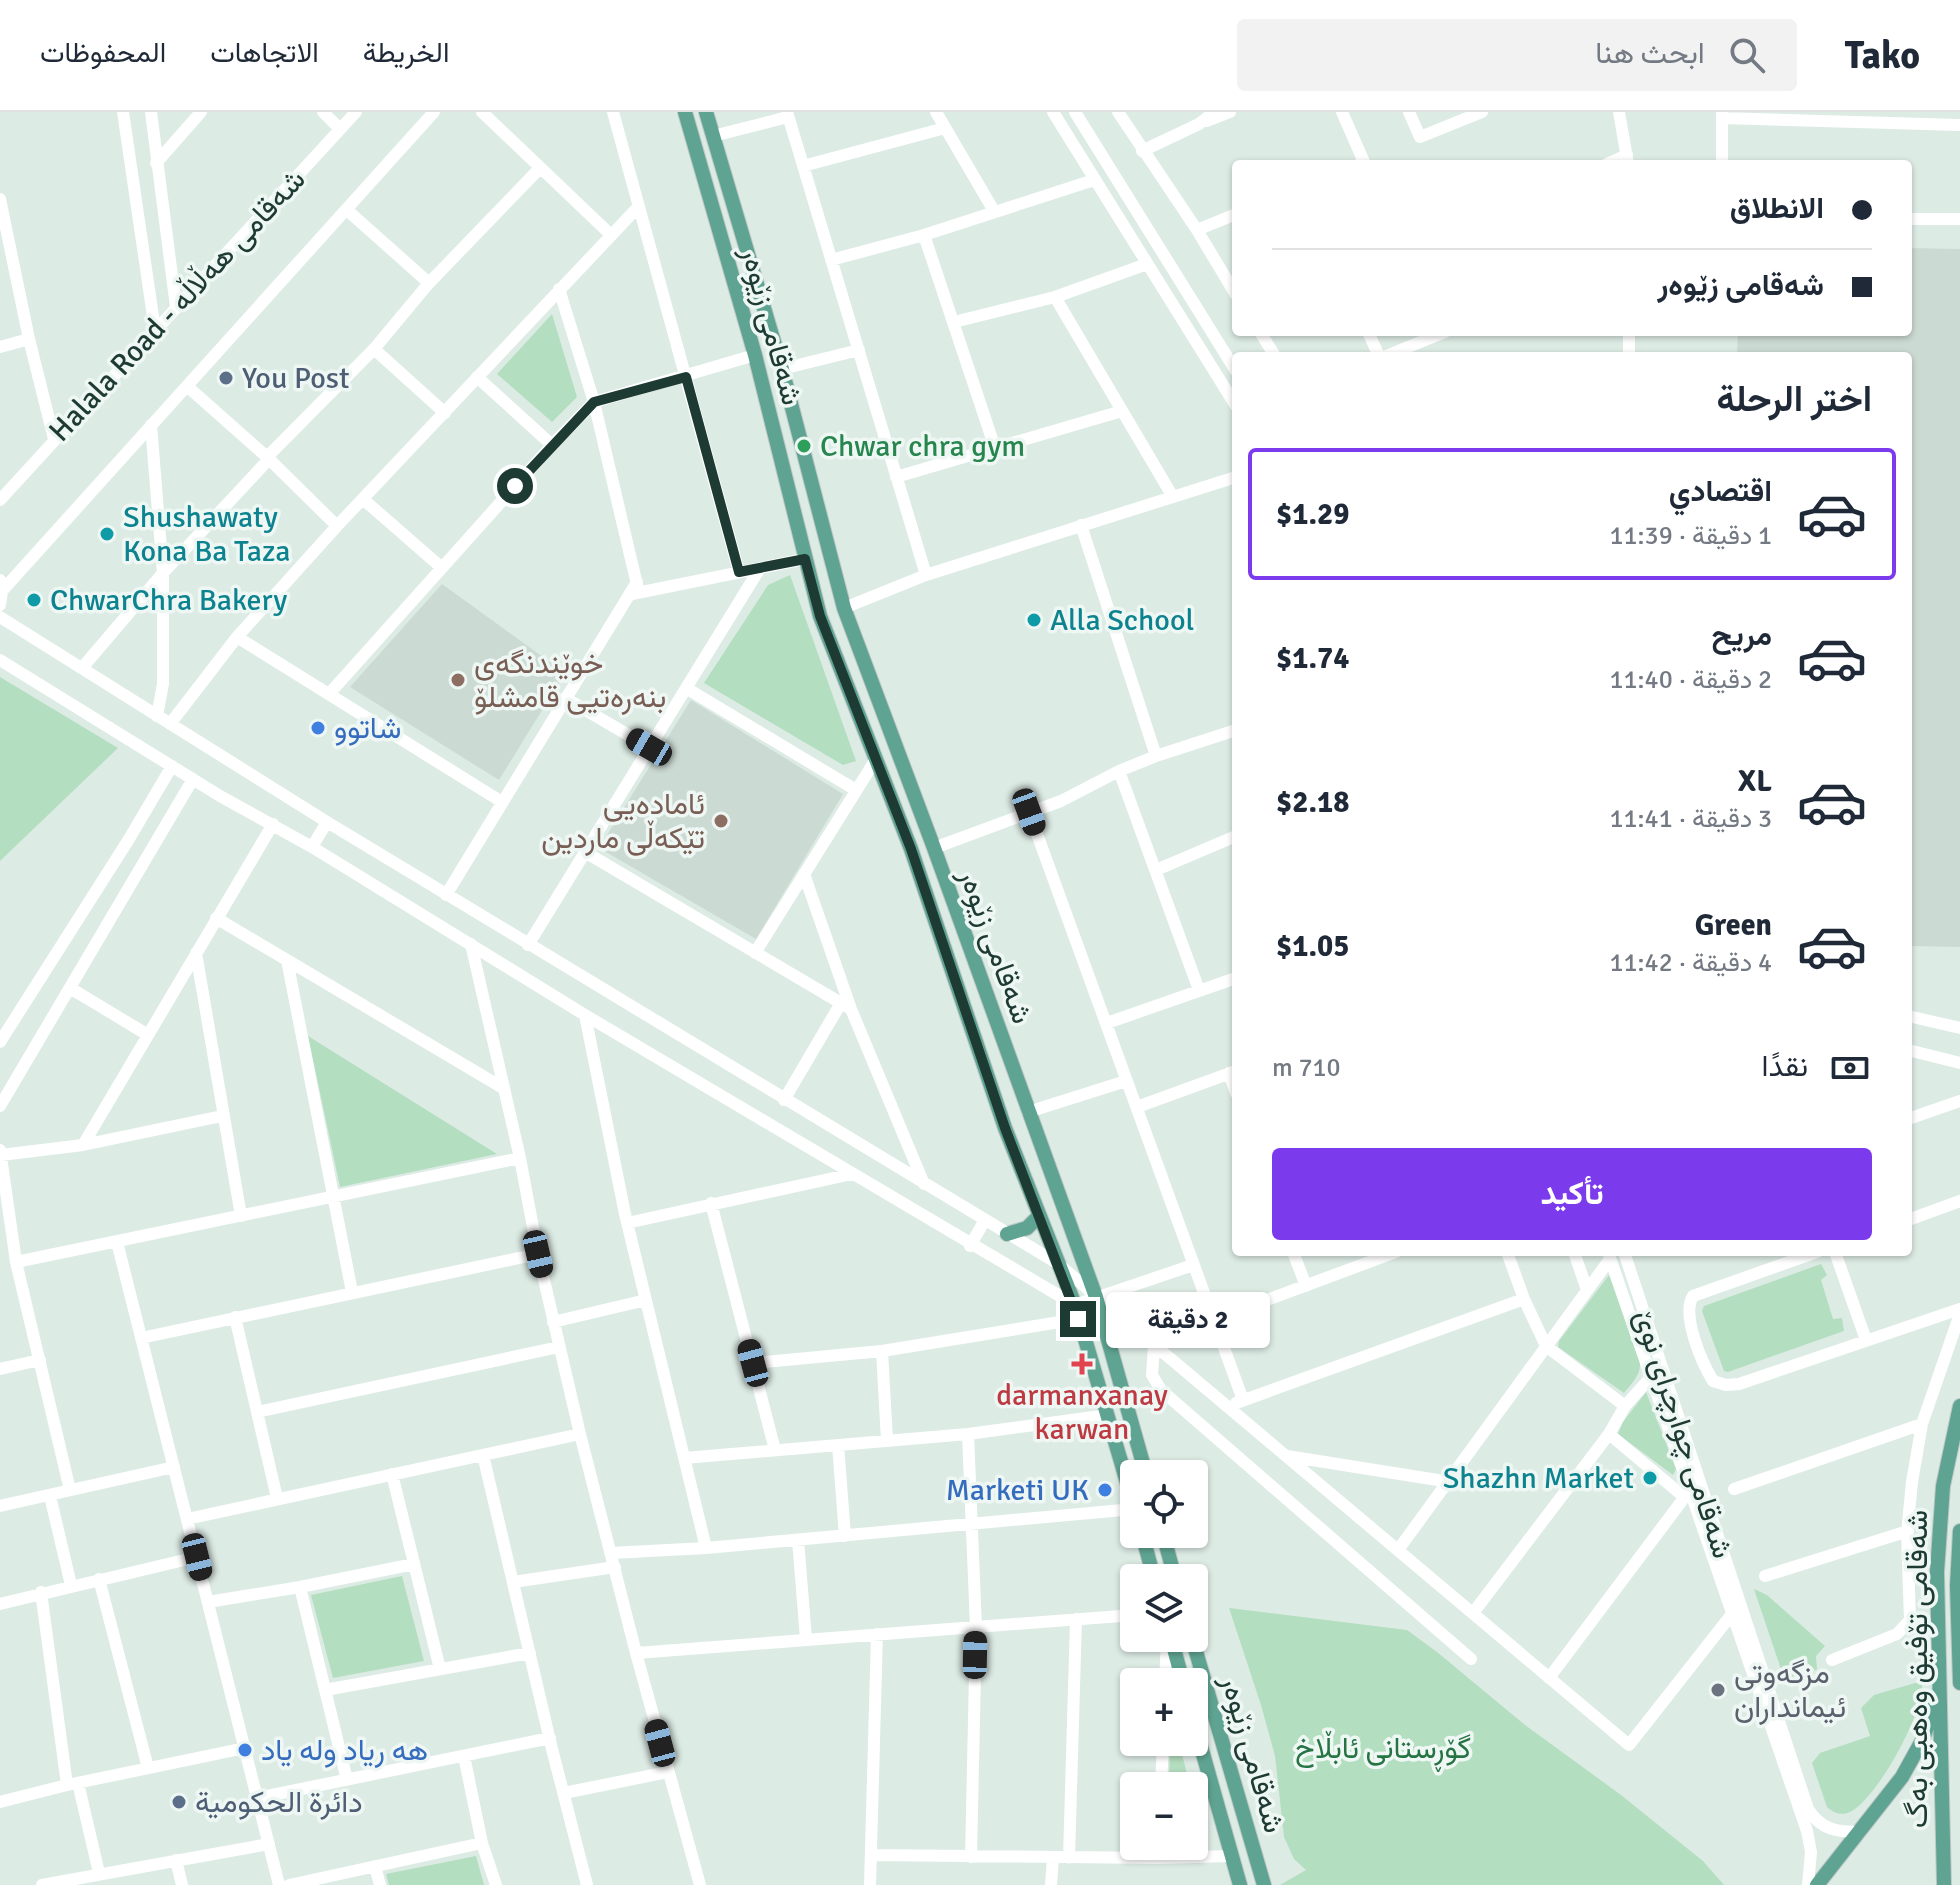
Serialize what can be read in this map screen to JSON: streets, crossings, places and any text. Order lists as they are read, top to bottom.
{
  "streets": {
    "main road": ["شەقامی زێوەر", "شەقامی تۆفیق وەهبی بەگ"],
    "street": ["Halala Road - شەقامی هەڵاڵە", "شەقامی چوارچرای نوێ"]
  },
  "parks": ["گۆڕستانی ئابڵاخ"],
  "places": {
    "other": [
      "You Post",
      "Chwar chra gym",
      "Shushawaty Kona Ba Taza",
      "ChwarChra Bakery",
      "Alla School",
      "خوێندنگەی بنەرەتیی قامشلۆ",
      "شاتوو",
      "ئامادەیی تێکەڵی ماردین",
      "Shazhn Market",
      "Marketi UK",
      "مزگەوتی ئیمانداران",
      "هه رياد وله ياد",
      "دائرة الحكومية"
    ],
    "health": ["darmanxanay karwan"]
  },
  "page": {
    "header": "Tako",
    "search": "ابحث هنا",
    "nav": ["الخريطة", "الاتجاهات", "المحفوظات"],
    "banner": ["الانطلاق", "شەقامی زێوەر"],
    "heading": "اختر الرحلة",
    "list": [
      {
        "name": "اقتصادي",
        "note": "1 دقيقة · 11:39",
        "value": "$1.29"
      },
      {
        "name": "مريح",
        "note": "2 دقيقة · 11:40",
        "value": "$1.74"
      },
      {
        "name": "XL",
        "note": "3 دقيقة · 11:41",
        "value": "$2.18"
      },
      {
        "name": "Green",
        "note": "4 دقيقة · 11:42",
        "value": "$1.05"
      }
    ],
    "pay": ["نقدًا", "710 m"],
    "buttons": "تأكيد",
    "bubble": "2 دقيقة",
    "map_buttons": ["+", "−"]
  }
}
